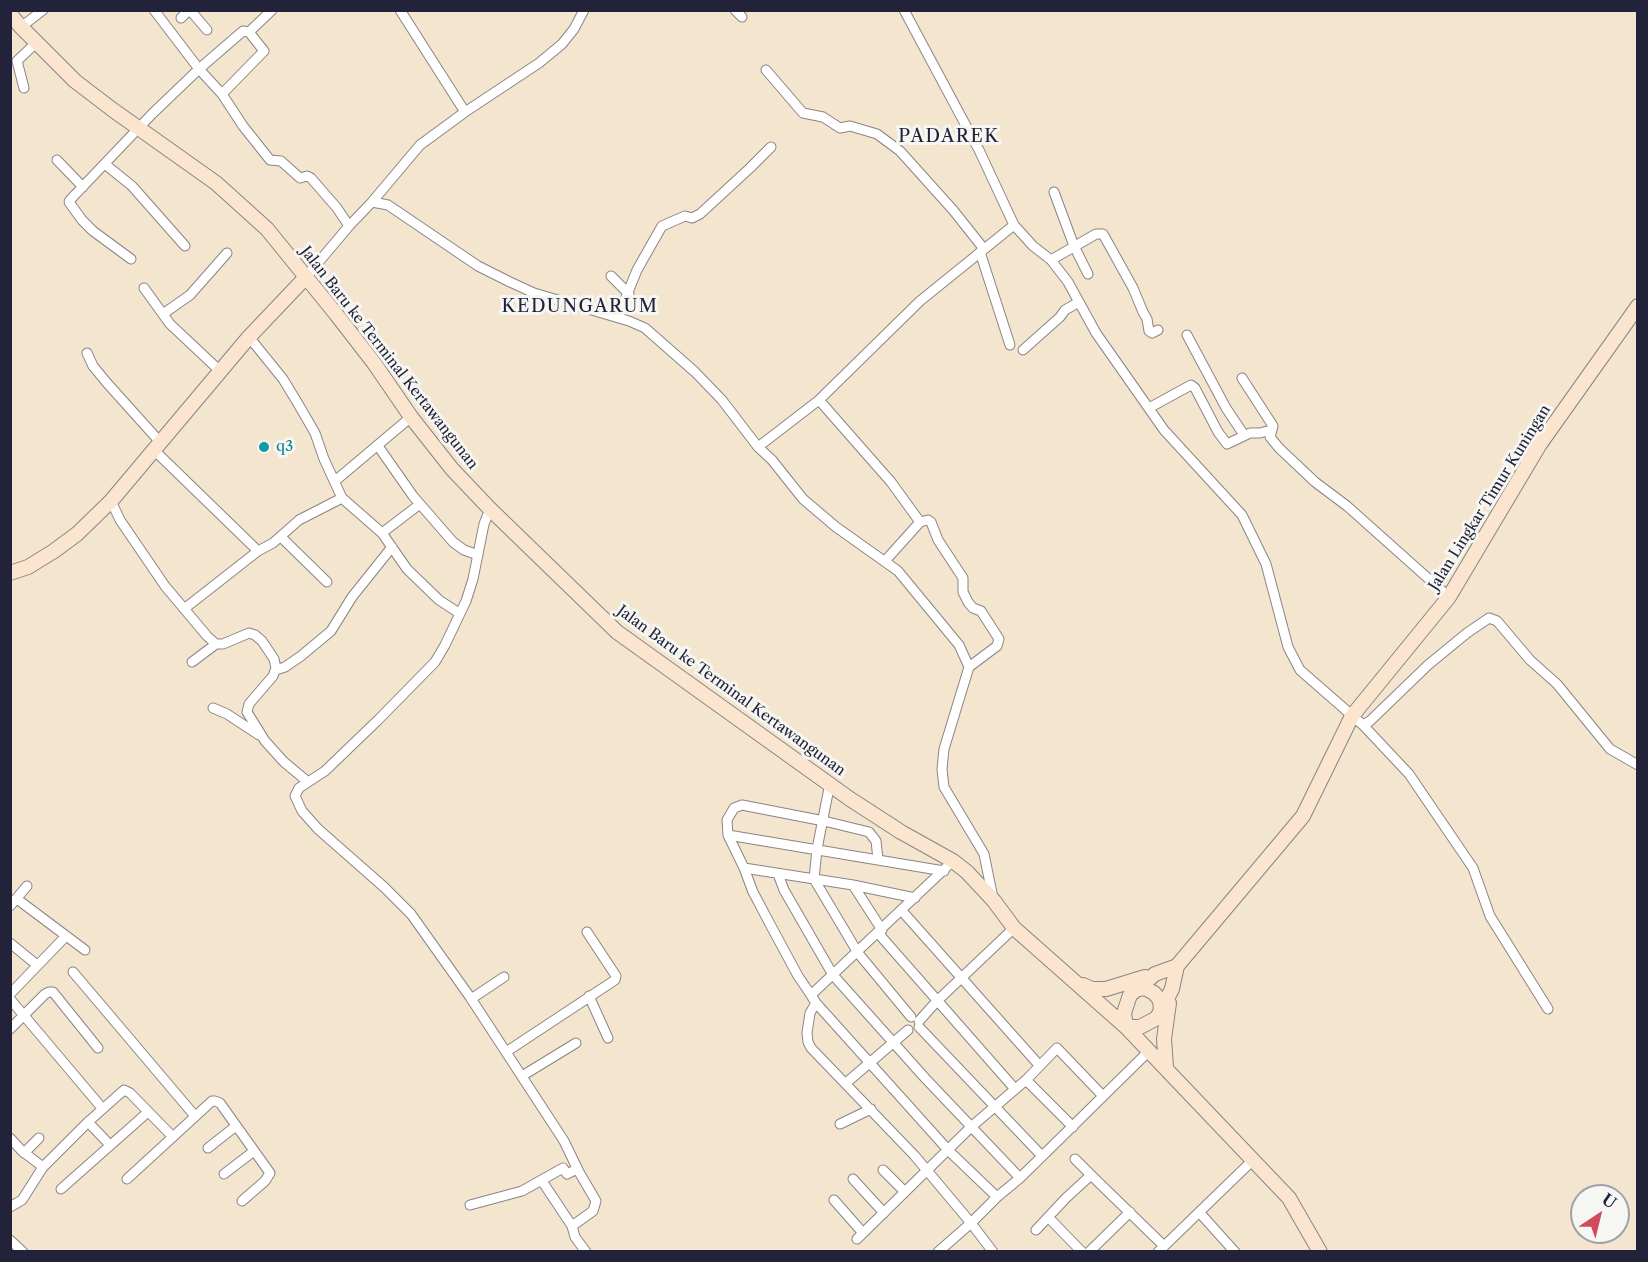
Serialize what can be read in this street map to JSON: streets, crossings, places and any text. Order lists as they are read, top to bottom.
{
  "streets": {
    "main road": ["Jalan Baru ke Terminal Kertawangunan", "Jalan Lingkar Timur Kuningan"]
  },
  "crossings": [
    ["Jalan Baru ke Terminal Kertawangunan", "Jalan Lingkar Timur Kuningan"]
  ],
  "districts": ["PADAREK", "KEDUNGARUM"],
  "places": ["q3"],
  "north": "top right"
}
